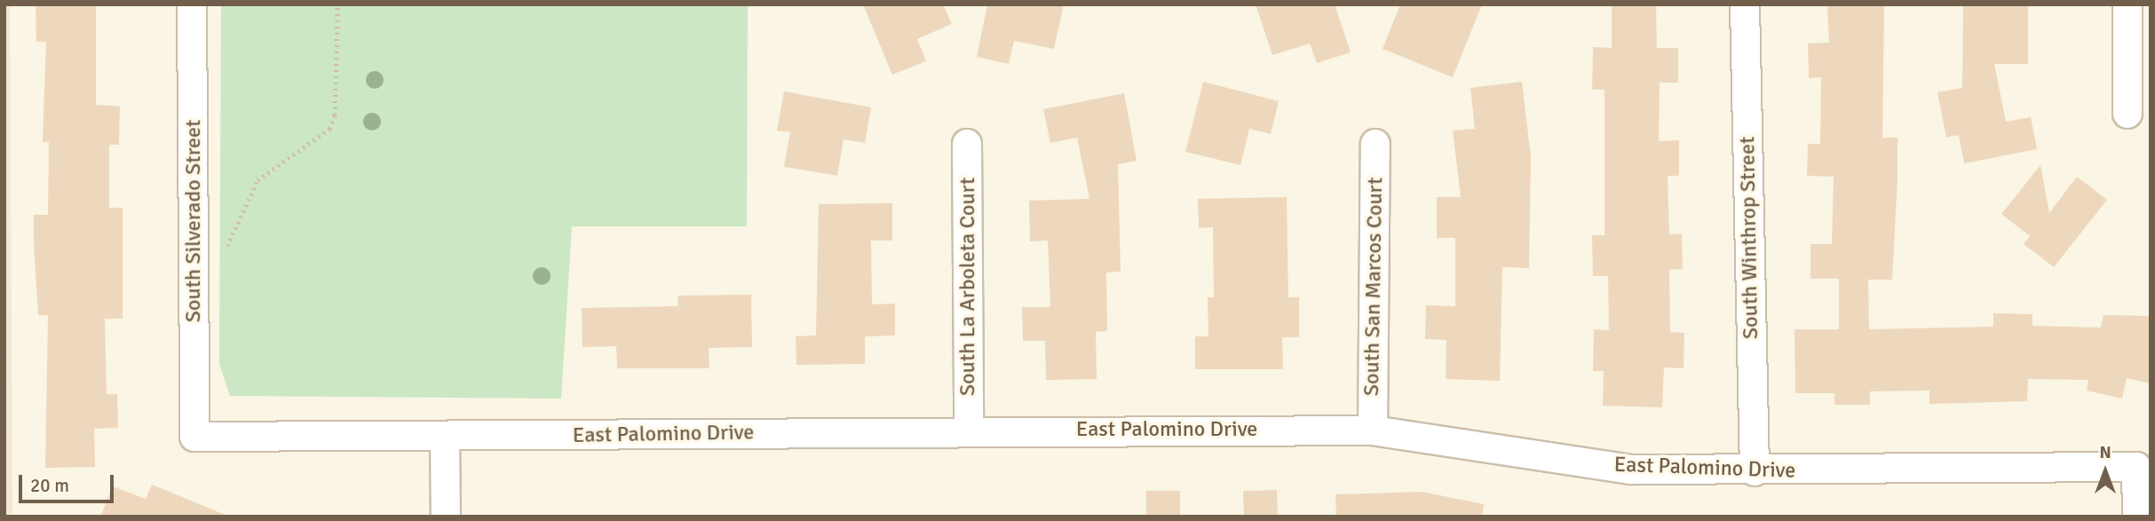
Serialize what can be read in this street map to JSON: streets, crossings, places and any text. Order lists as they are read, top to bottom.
{
  "streets": {
    "street": [
      "South Silverado Street",
      "South Winthrop Street",
      "South La Arboleta Court",
      "South San Marcos Court",
      "East Palomino Drive"
    ]
  },
  "crossings": [
    ["South Silverado Street", "East Palomino Drive"],
    ["South Winthrop Street", "East Palomino Drive"],
    ["South La Arboleta Court", "East Palomino Drive"],
    ["South San Marcos Court", "East Palomino Drive"]
  ],
  "scale_bar": "20 m",
  "north": "top"
}
